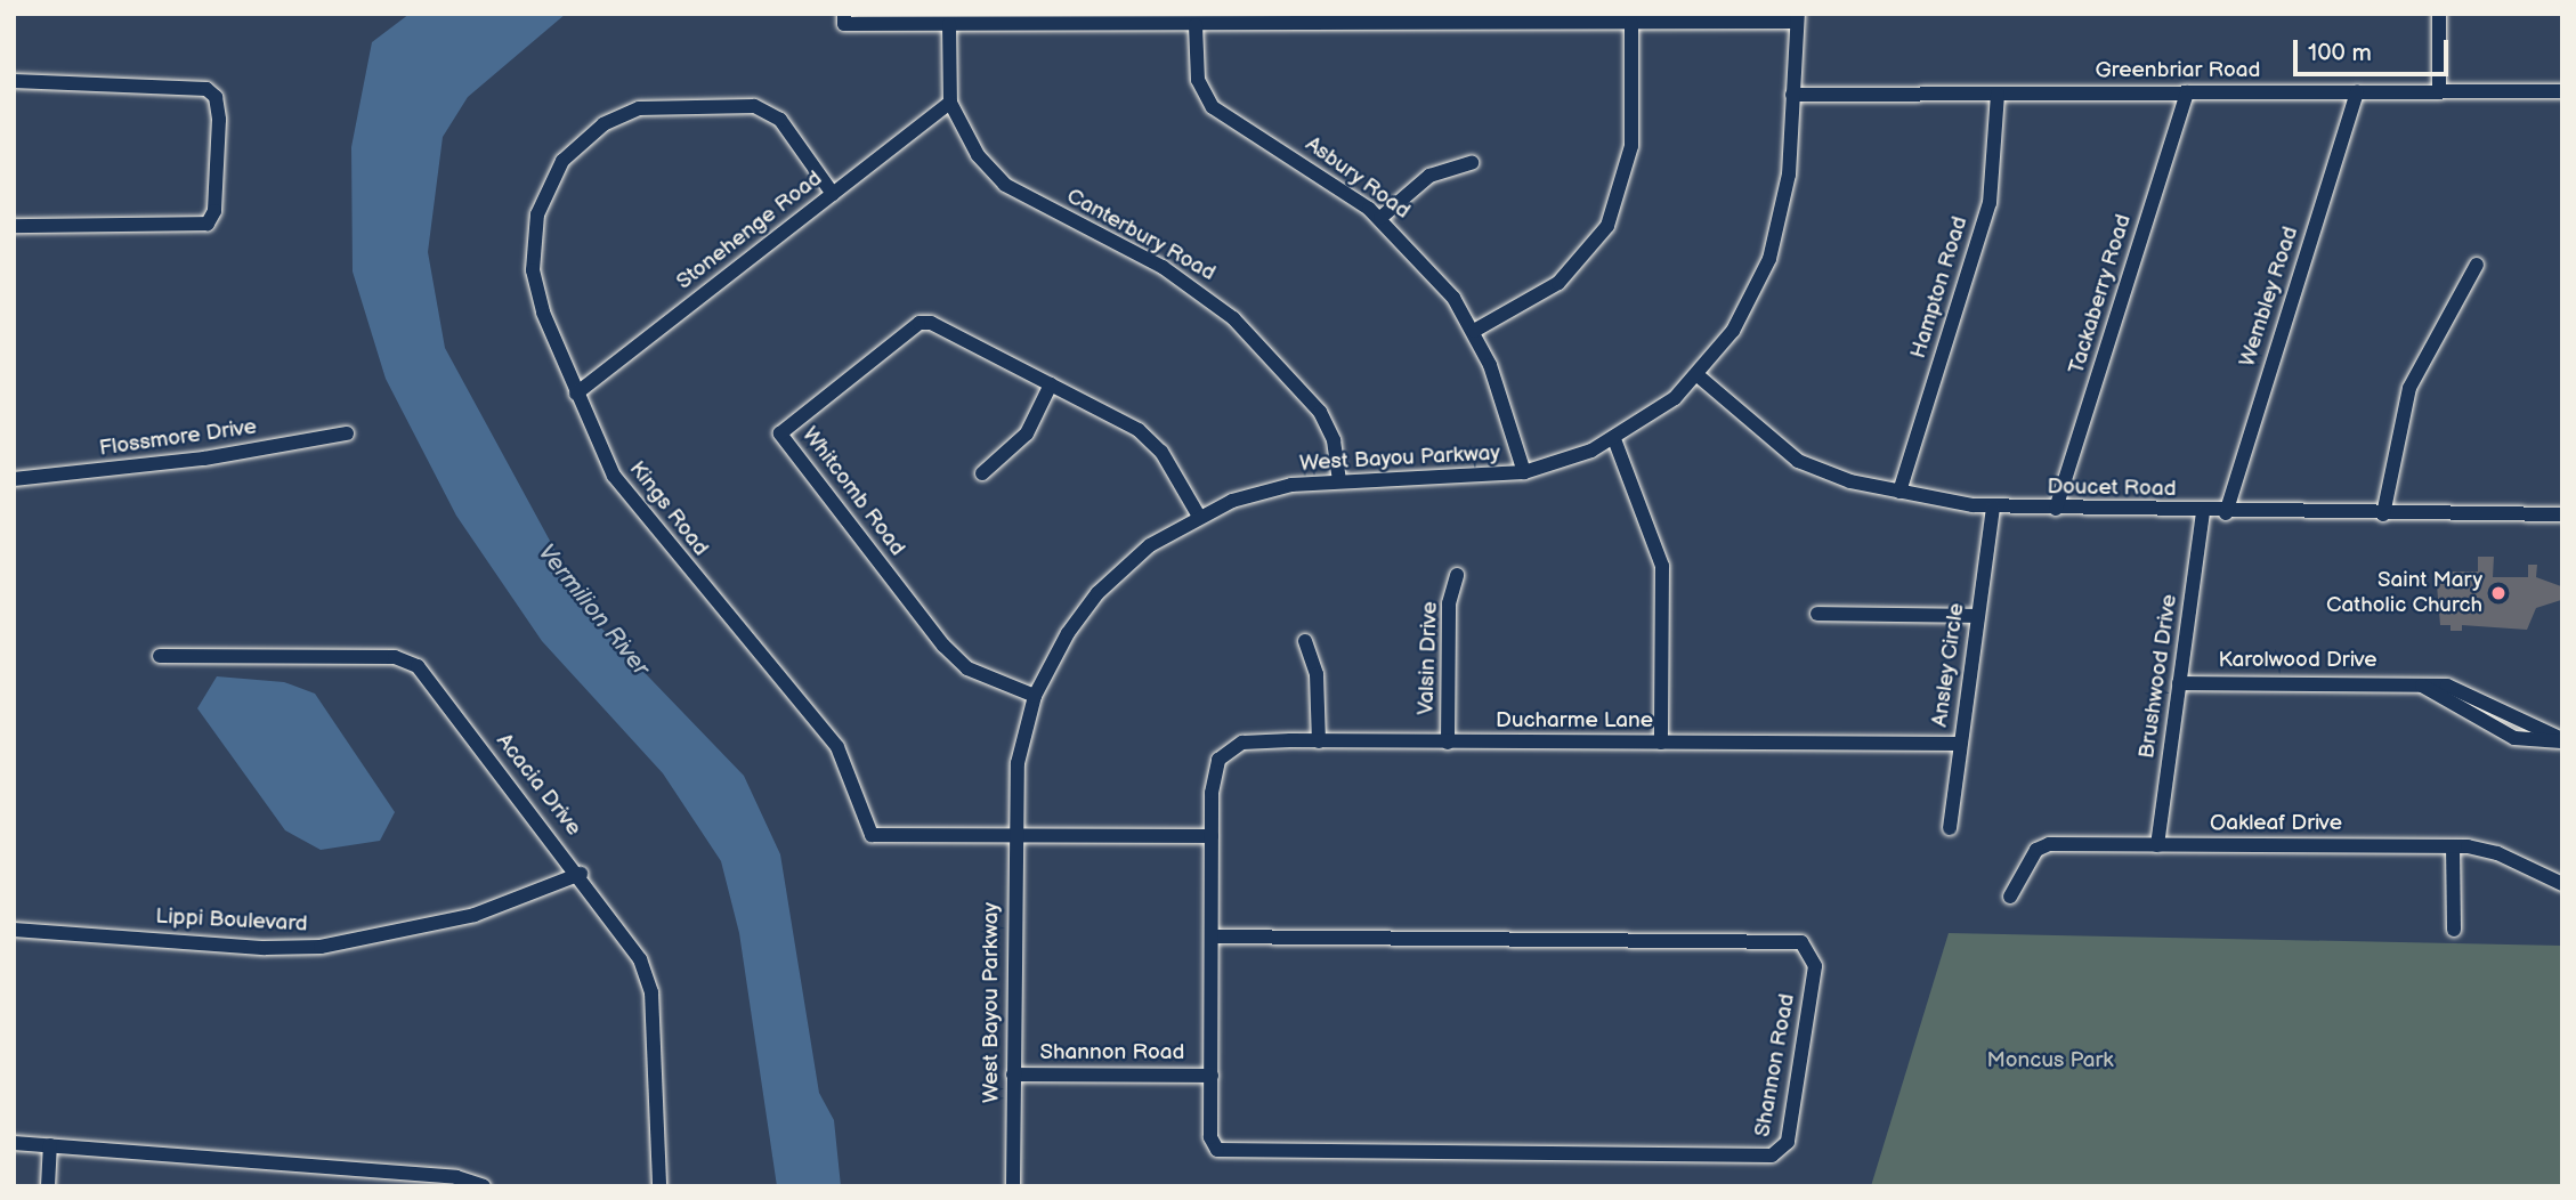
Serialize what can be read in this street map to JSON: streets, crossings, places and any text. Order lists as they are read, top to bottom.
{
  "streets": {
    "street": [
      "Greenbriar Road",
      "Asbury Road",
      "Stonehenge Road",
      "Canterbury Road",
      "Hampton Road",
      "Tackaberry Road",
      "Wembley Road",
      "Flossmore Drive",
      "West Bayou Parkway",
      "Doucet Road",
      "Whitcomb Road",
      "Kings Road",
      "Valsin Drive",
      "Karolwood Drive",
      "Ansley Circle",
      "Brushwood Drive",
      "Ducharme Lane",
      "Acacia Drive",
      "Oakleaf Drive",
      "Lippi Boulevard",
      "Shannon Road"
    ]
  },
  "crossings": [
    ["Greenbriar Road", "Hampton Road"],
    ["Greenbriar Road", "Tackaberry Road"],
    ["Greenbriar Road", "Wembley Road"],
    ["Greenbriar Road", "West Bayou Parkway"],
    ["Asbury Road", "West Bayou Parkway"],
    ["Stonehenge Road", "Canterbury Road"],
    ["Stonehenge Road", "Kings Road"],
    ["Canterbury Road", "West Bayou Parkway"],
    ["Hampton Road", "Doucet Road"],
    ["Tackaberry Road", "Doucet Road"],
    ["Wembley Road", "Doucet Road"],
    ["West Bayou Parkway", "Doucet Road"],
    ["West Bayou Parkway", "Whitcomb Road"],
    ["West Bayou Parkway", "Kings Road"],
    ["West Bayou Parkway", "Shannon Road"],
    ["Doucet Road", "Ansley Circle"],
    ["Doucet Road", "Brushwood Drive"],
    ["Kings Road", "Shannon Road"],
    ["Valsin Drive", "Ducharme Lane"],
    ["Karolwood Drive", "Brushwood Drive"],
    ["Ansley Circle", "Ducharme Lane"],
    ["Brushwood Drive", "Oakleaf Drive"],
    ["Ducharme Lane", "Shannon Road"],
    ["Acacia Drive", "Lippi Boulevard"]
  ],
  "water": ["Vermilion River"],
  "parks": ["Moncus Park"],
  "places": ["Saint Mary Catholic Church"],
  "scale_bar": "100 m"
}
